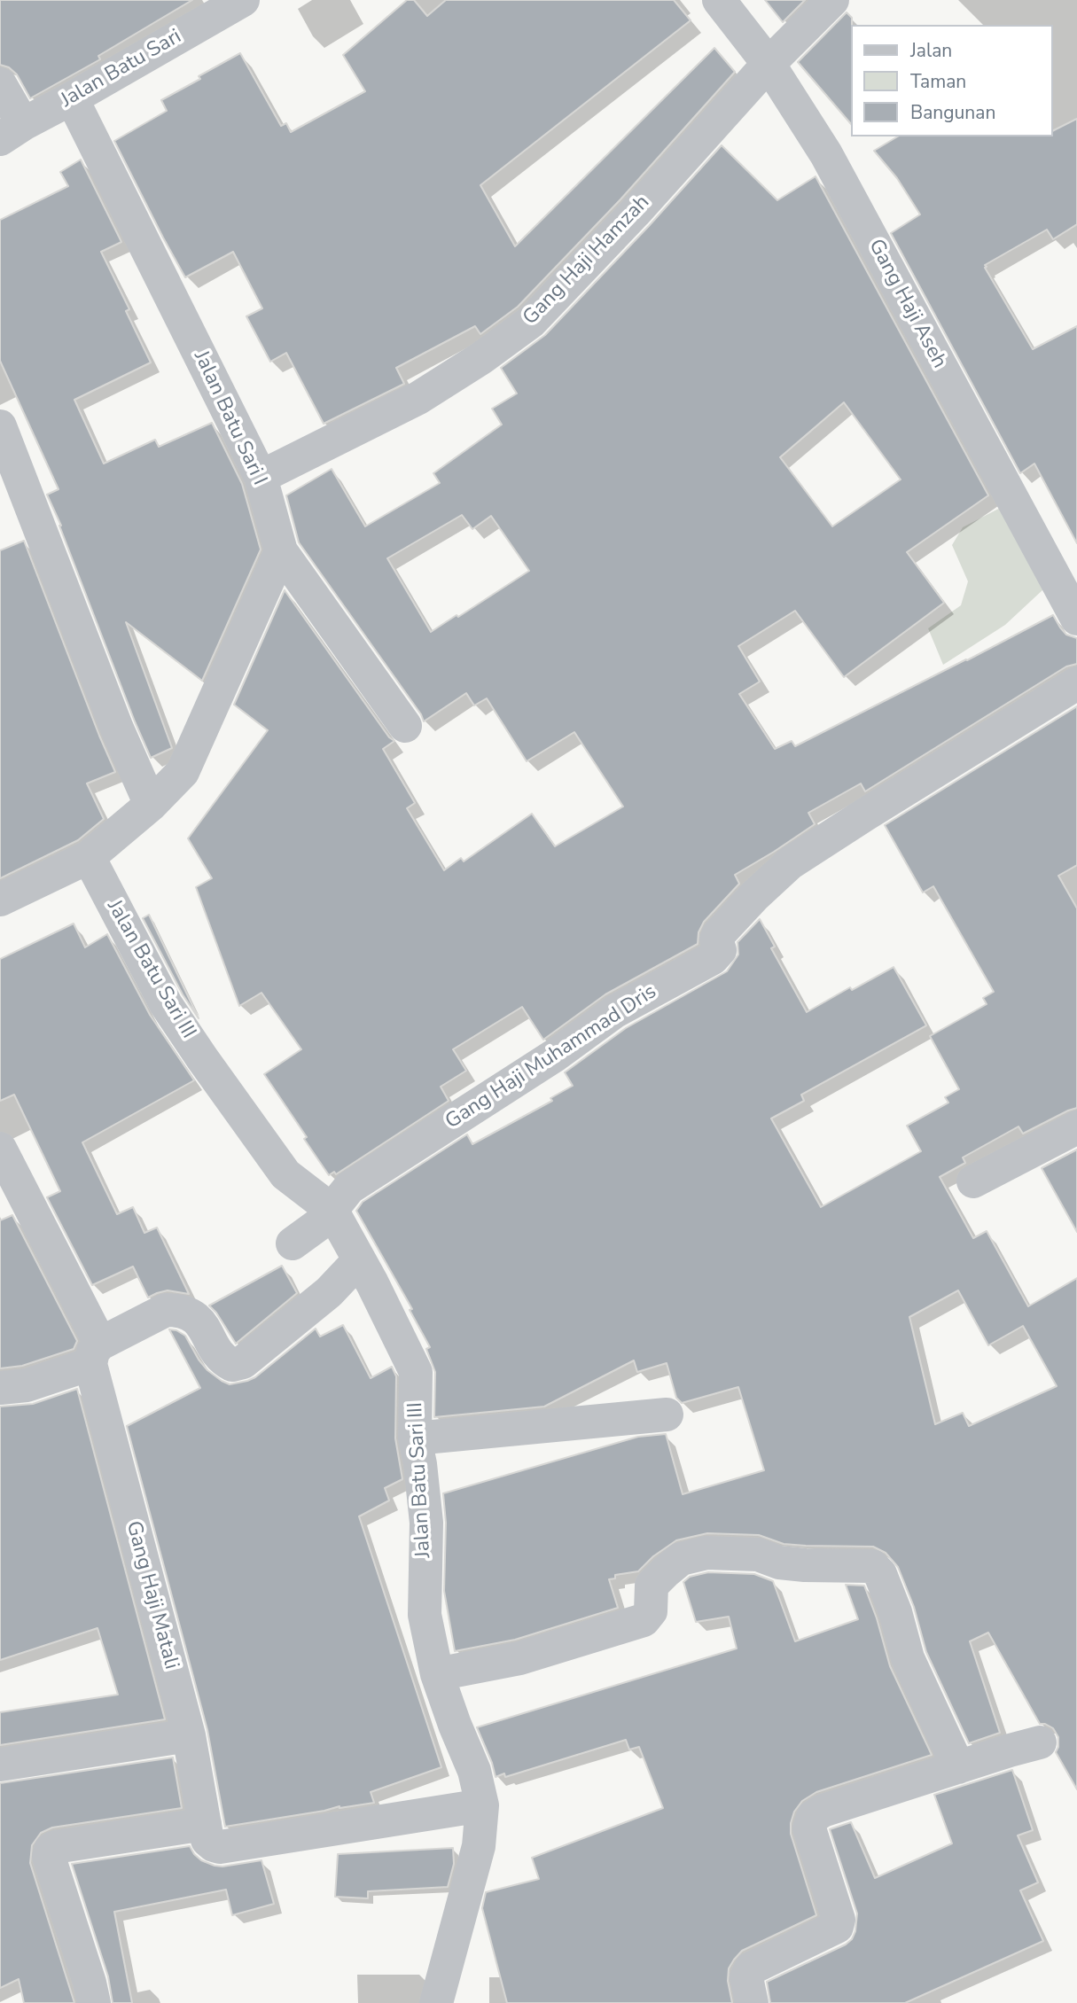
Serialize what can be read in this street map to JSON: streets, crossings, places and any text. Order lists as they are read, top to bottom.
{
  "streets": {
    "street": [
      "Jalan Batu Sari",
      "Gang Haji Hamzah",
      "Gang Haji Aseh",
      "Jalan Batu Sari I",
      "Jalan Batu Sari III",
      "Gang Haji Muhammad Dris",
      "Gang Haji Matali"
    ]
  },
  "crossings": [
    ["Jalan Batu Sari", "Jalan Batu Sari I"],
    ["Gang Haji Hamzah", "Gang Haji Aseh"],
    ["Gang Haji Hamzah", "Jalan Batu Sari I"],
    ["Jalan Batu Sari III", "Gang Haji Muhammad Dris"]
  ],
  "legend": ["Jalan", "Taman", "Bangunan"]
}
